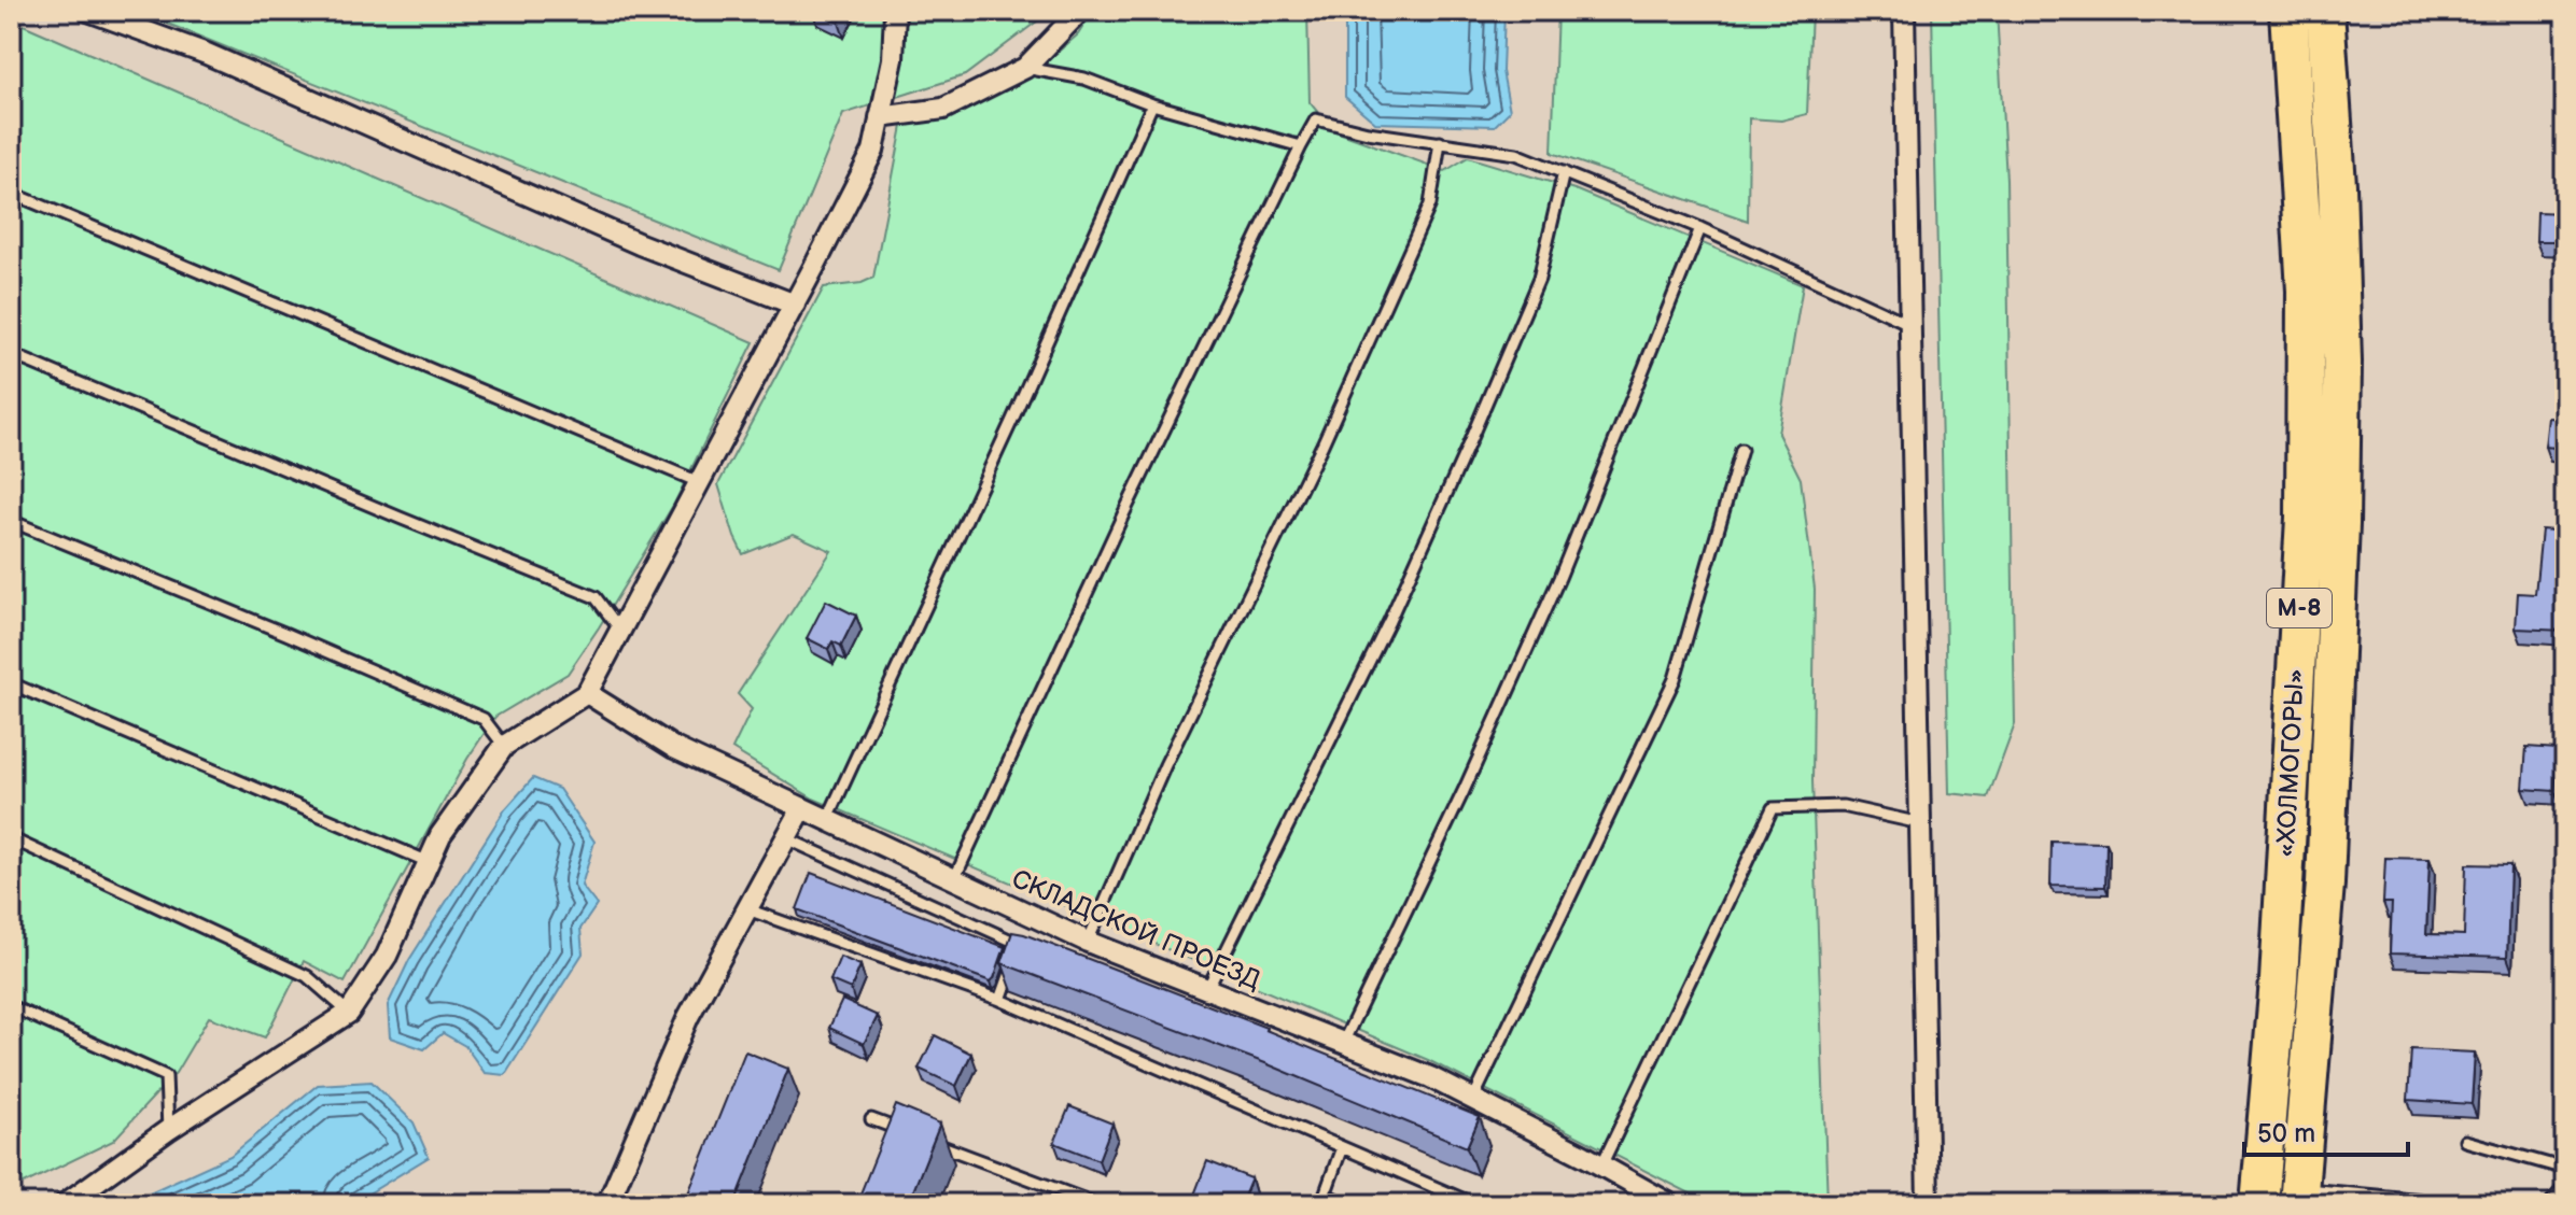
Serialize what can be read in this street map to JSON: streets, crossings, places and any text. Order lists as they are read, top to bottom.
{
  "streets": {
    "highway": ["М-8", "«ХОЛМОГОРЫ»"],
    "street": ["СКЛАДСКОЙ ПРОЕЗД"]
  },
  "scale_bar": "50 m"
}
